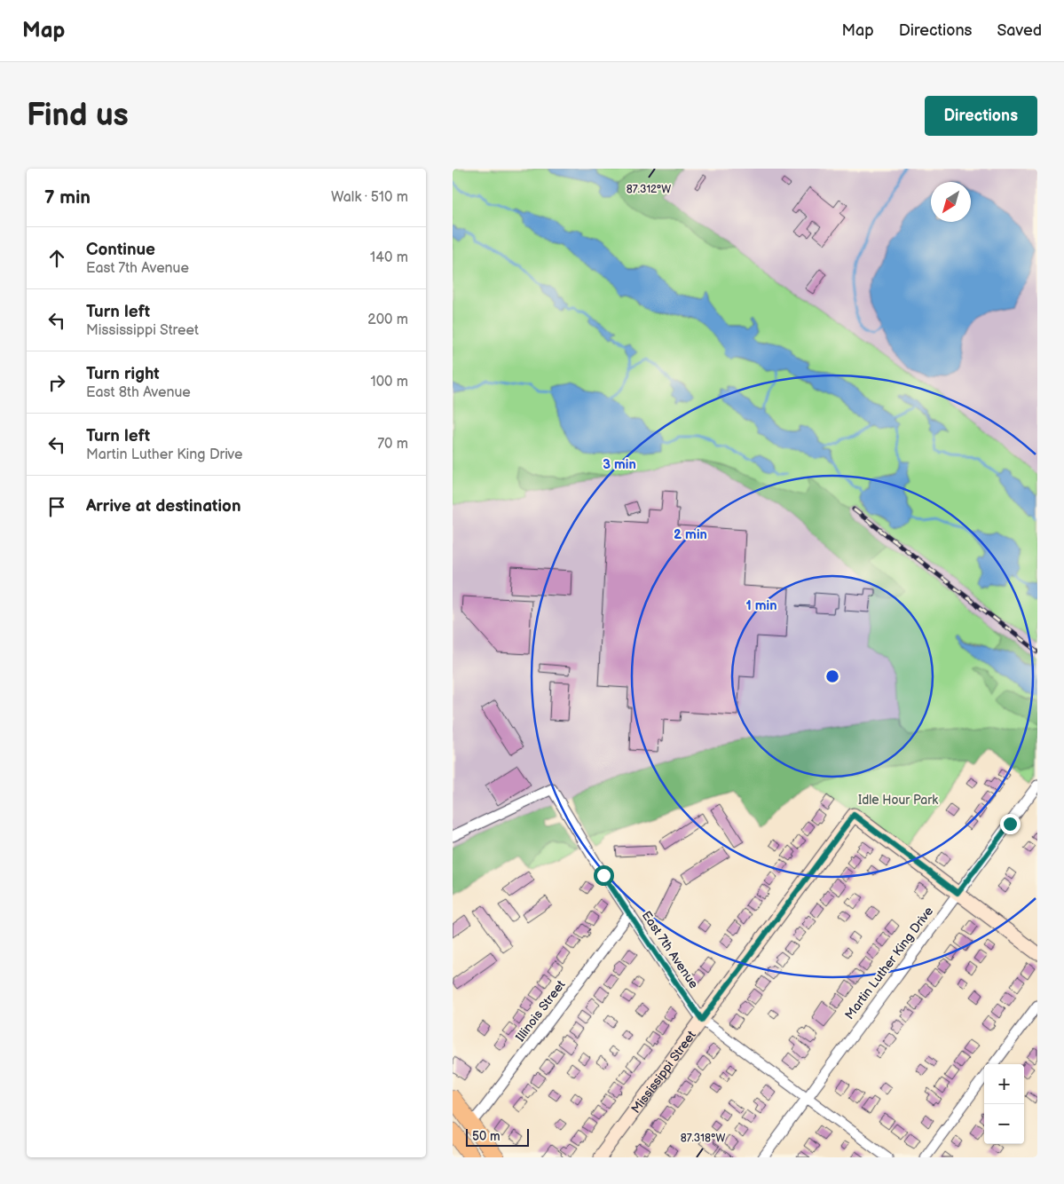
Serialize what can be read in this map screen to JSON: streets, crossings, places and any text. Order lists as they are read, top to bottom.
{
  "streets": {
    "street": [
      "East 7th Avenue",
      "Martin Luther King Drive",
      "Illinois Street",
      "Mississippi Street"
    ]
  },
  "crossings": [
    ["East 7th Avenue", "Martin Luther King Drive"],
    ["East 7th Avenue", "Illinois Street"],
    ["East 7th Avenue", "Mississippi Street"],
    ["Martin Luther King Drive", "Mississippi Street"]
  ],
  "parks": ["Idle Hour Park"],
  "scale_bar": "50 m",
  "north": "bottom left",
  "page": {
    "header": "Map",
    "nav": ["Map", "Directions", "Saved"],
    "buttons": "Directions",
    "title": "Find us",
    "heading": ["7 min", "Walk · 510 m"],
    "list": [
      ["Continue", "East 7th Avenue", "140 m"],
      ["Turn left", "Mississippi Street", "200 m"],
      ["Turn right", "East 8th Avenue", "100 m"],
      ["Turn left", "Martin Luther King Drive", "70 m"],
      "Arrive at destination"
    ],
    "map_buttons": ["+", "−"],
    "scale": "50 m"
  },
  "coordinates": ["87.312°W", "87.318°W"],
  "rings": ["3 min", "2 min", "1 min"]
}
